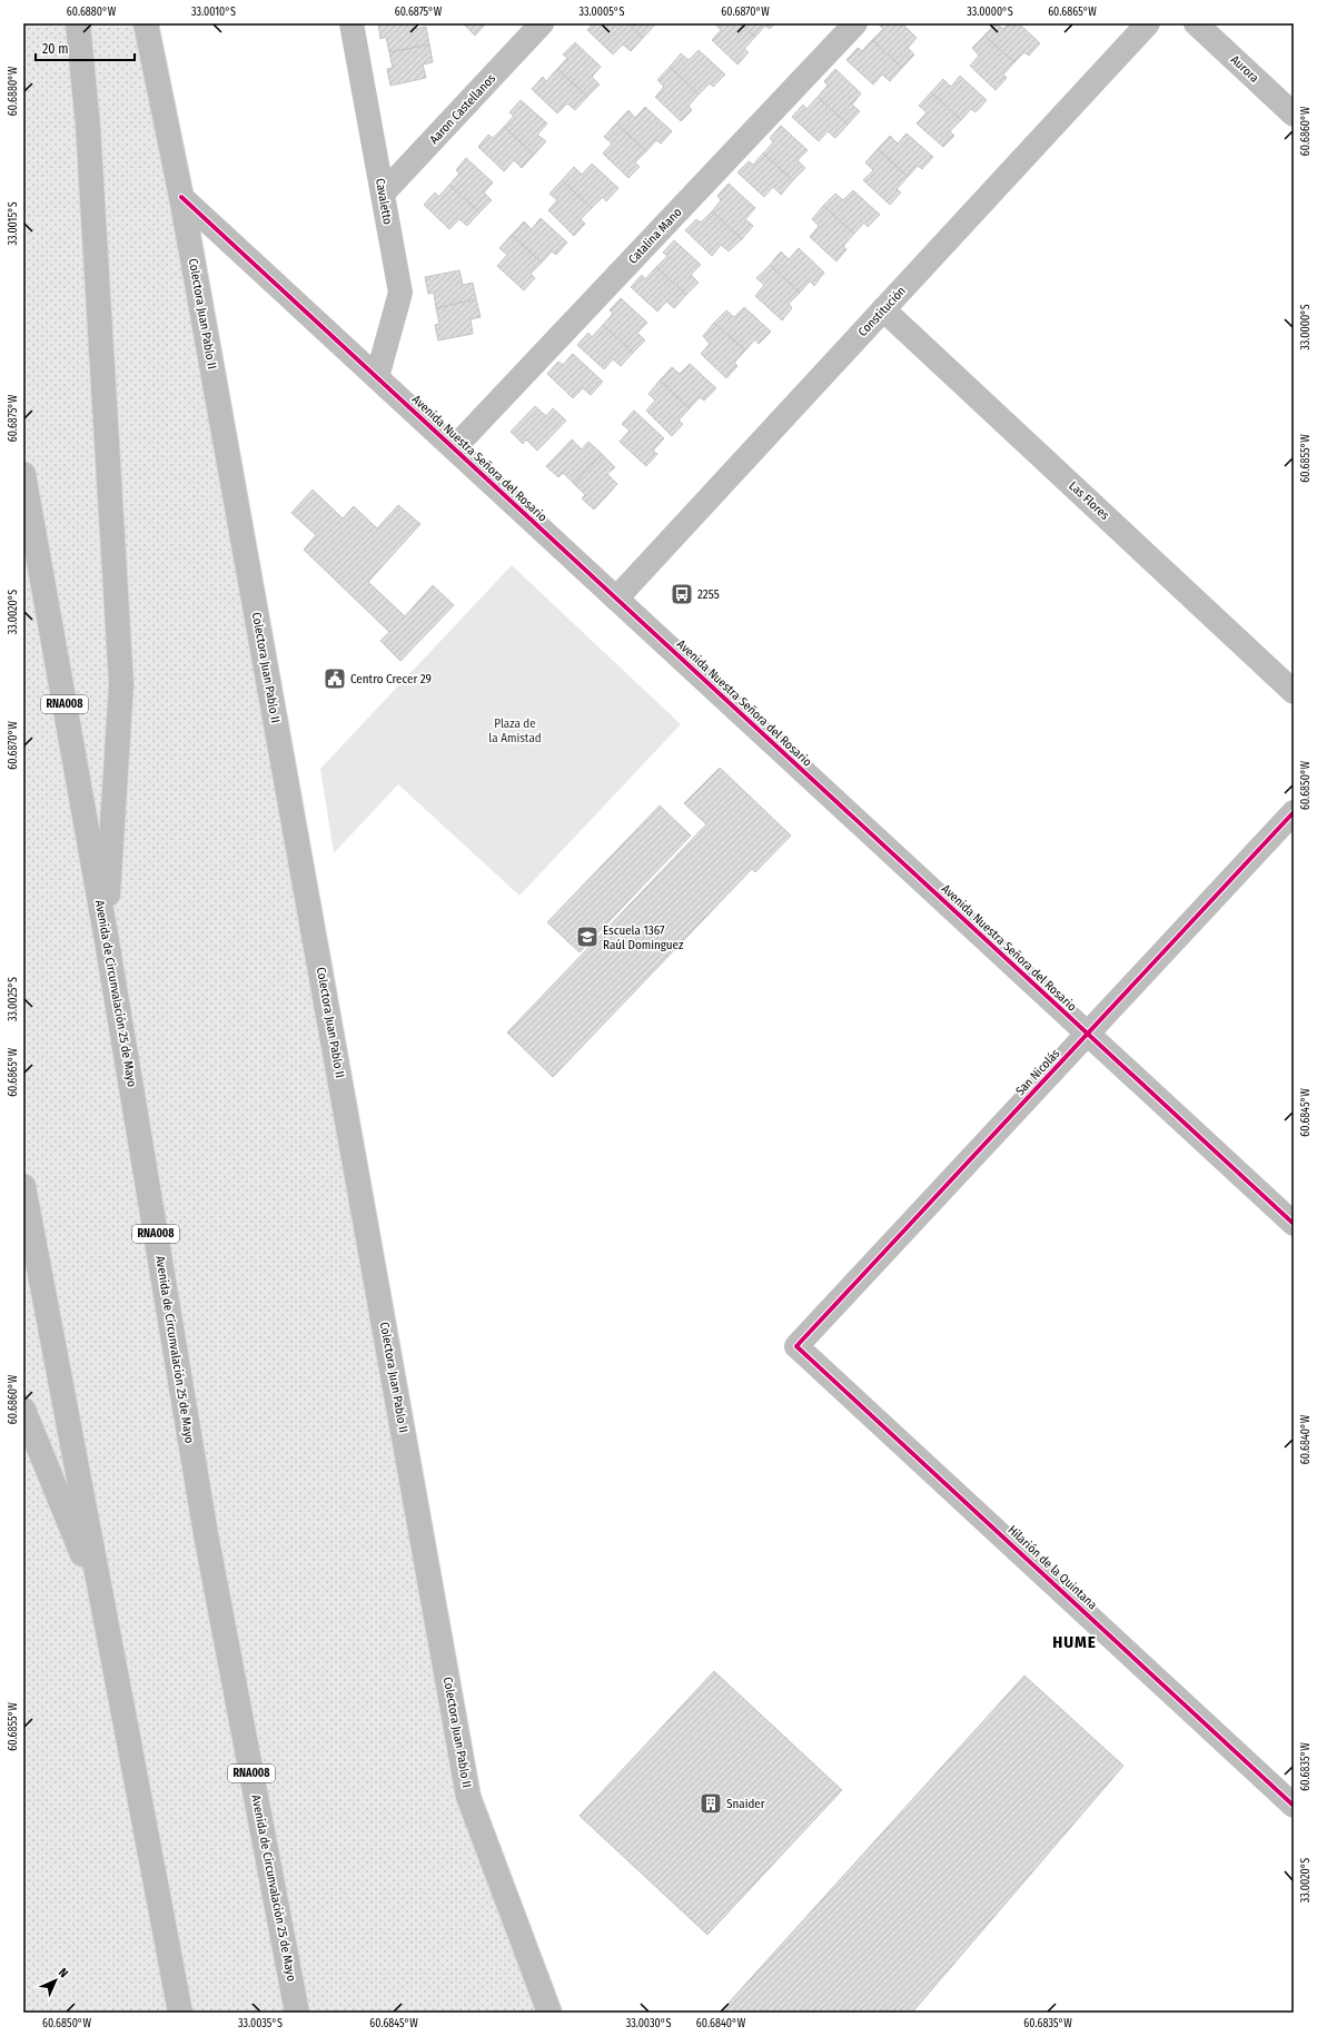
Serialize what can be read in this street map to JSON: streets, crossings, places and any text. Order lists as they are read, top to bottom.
{
  "streets": {
    "main road": [
      "Aurora",
      "Aaron Castellanos",
      "Cavaletto",
      "Catalina Mano",
      "Constitución",
      "Colectora Juan Pablo II",
      "Avenida Nuestra Señora del Rosario",
      "Las Flores",
      "RNA008",
      "Avenida de Circunvalación 25 de Mayo",
      "San Nicolás",
      "Hilarión de la Quintana"
    ]
  },
  "crossings": [
    ["Aaron Castellanos", "Cavaletto"],
    ["Cavaletto", "Avenida Nuestra Señora del Rosario"],
    ["Catalina Mano", "Avenida Nuestra Señora del Rosario"],
    ["Constitución", "Avenida Nuestra Señora del Rosario"],
    ["Constitución", "Las Flores"],
    ["Colectora Juan Pablo II", "Avenida Nuestra Señora del Rosario"],
    ["Avenida Nuestra Señora del Rosario", "San Nicolás"],
    ["San Nicolás", "Hilarión de la Quintana"]
  ],
  "districts": ["HUME"],
  "parks": ["Plaza de la Amistad"],
  "places": {
    "bus stop": ["2255"],
    "public building": ["Centro Crecer 29"],
    "school or university": ["Escuela 1367 Raúl Dominguez"],
    "building": ["Snaider"]
  },
  "scale_bar": "20 m",
  "north": "top right",
  "coordinates": [
    "60.6880°W",
    "33.0010°S",
    "60.6875°W",
    "33.0005°S",
    "60.6870°W",
    "33.0000°S",
    "60.6865°W",
    "60.6860°W",
    "33.0015°S",
    "60.6855°W",
    "33.0020°S",
    "60.6850°W",
    "33.0025°S",
    "60.6845°W",
    "60.6840°W",
    "60.6835°W",
    "33.0035°S",
    "33.0030°S"
  ]
}
